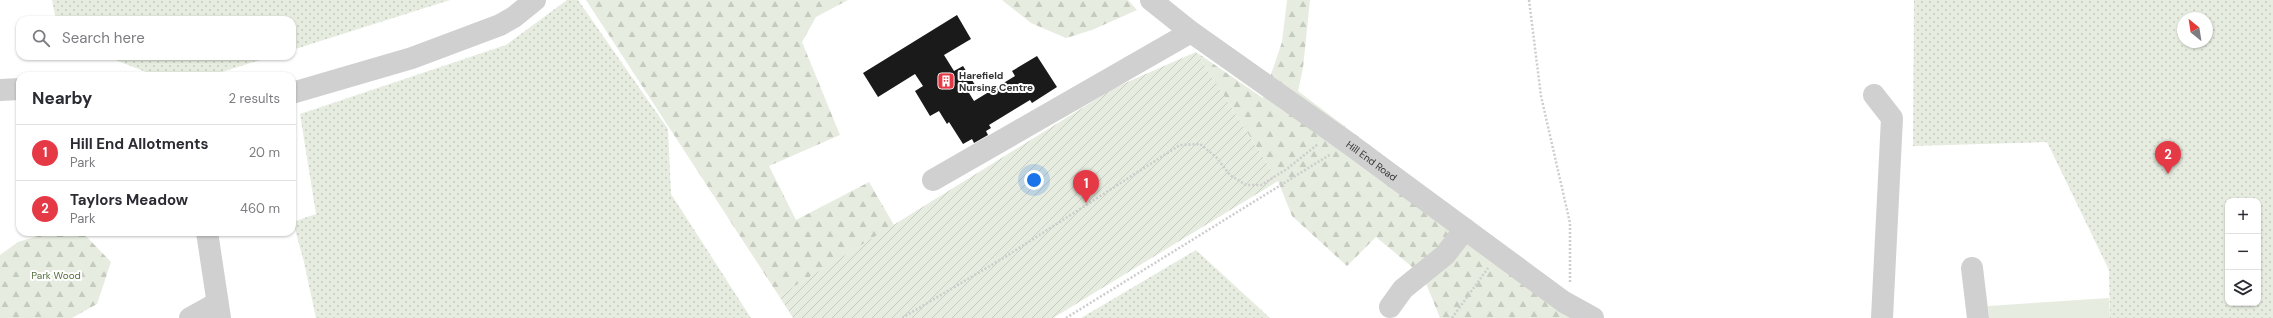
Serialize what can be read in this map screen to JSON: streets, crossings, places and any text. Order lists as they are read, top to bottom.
{
  "streets": {
    "street": ["Hill End Road"]
  },
  "parks": ["Park Wood"],
  "places": {
    "building": ["Harefield Nursing Centre"]
  },
  "north": "top left",
  "page": {
    "search": "Search here",
    "heading": ["Nearby", "2 results"],
    "list": [
      {
        "mark": "1",
        "name": "Hill End Allotments",
        "note": "Park",
        "value": "20 m"
      },
      {
        "mark": "2",
        "name": "Taylors Meadow",
        "note": "Park",
        "value": "460 m"
      }
    ],
    "pins": ["2", "1"],
    "map_buttons": ["+", "−"]
  }
}
